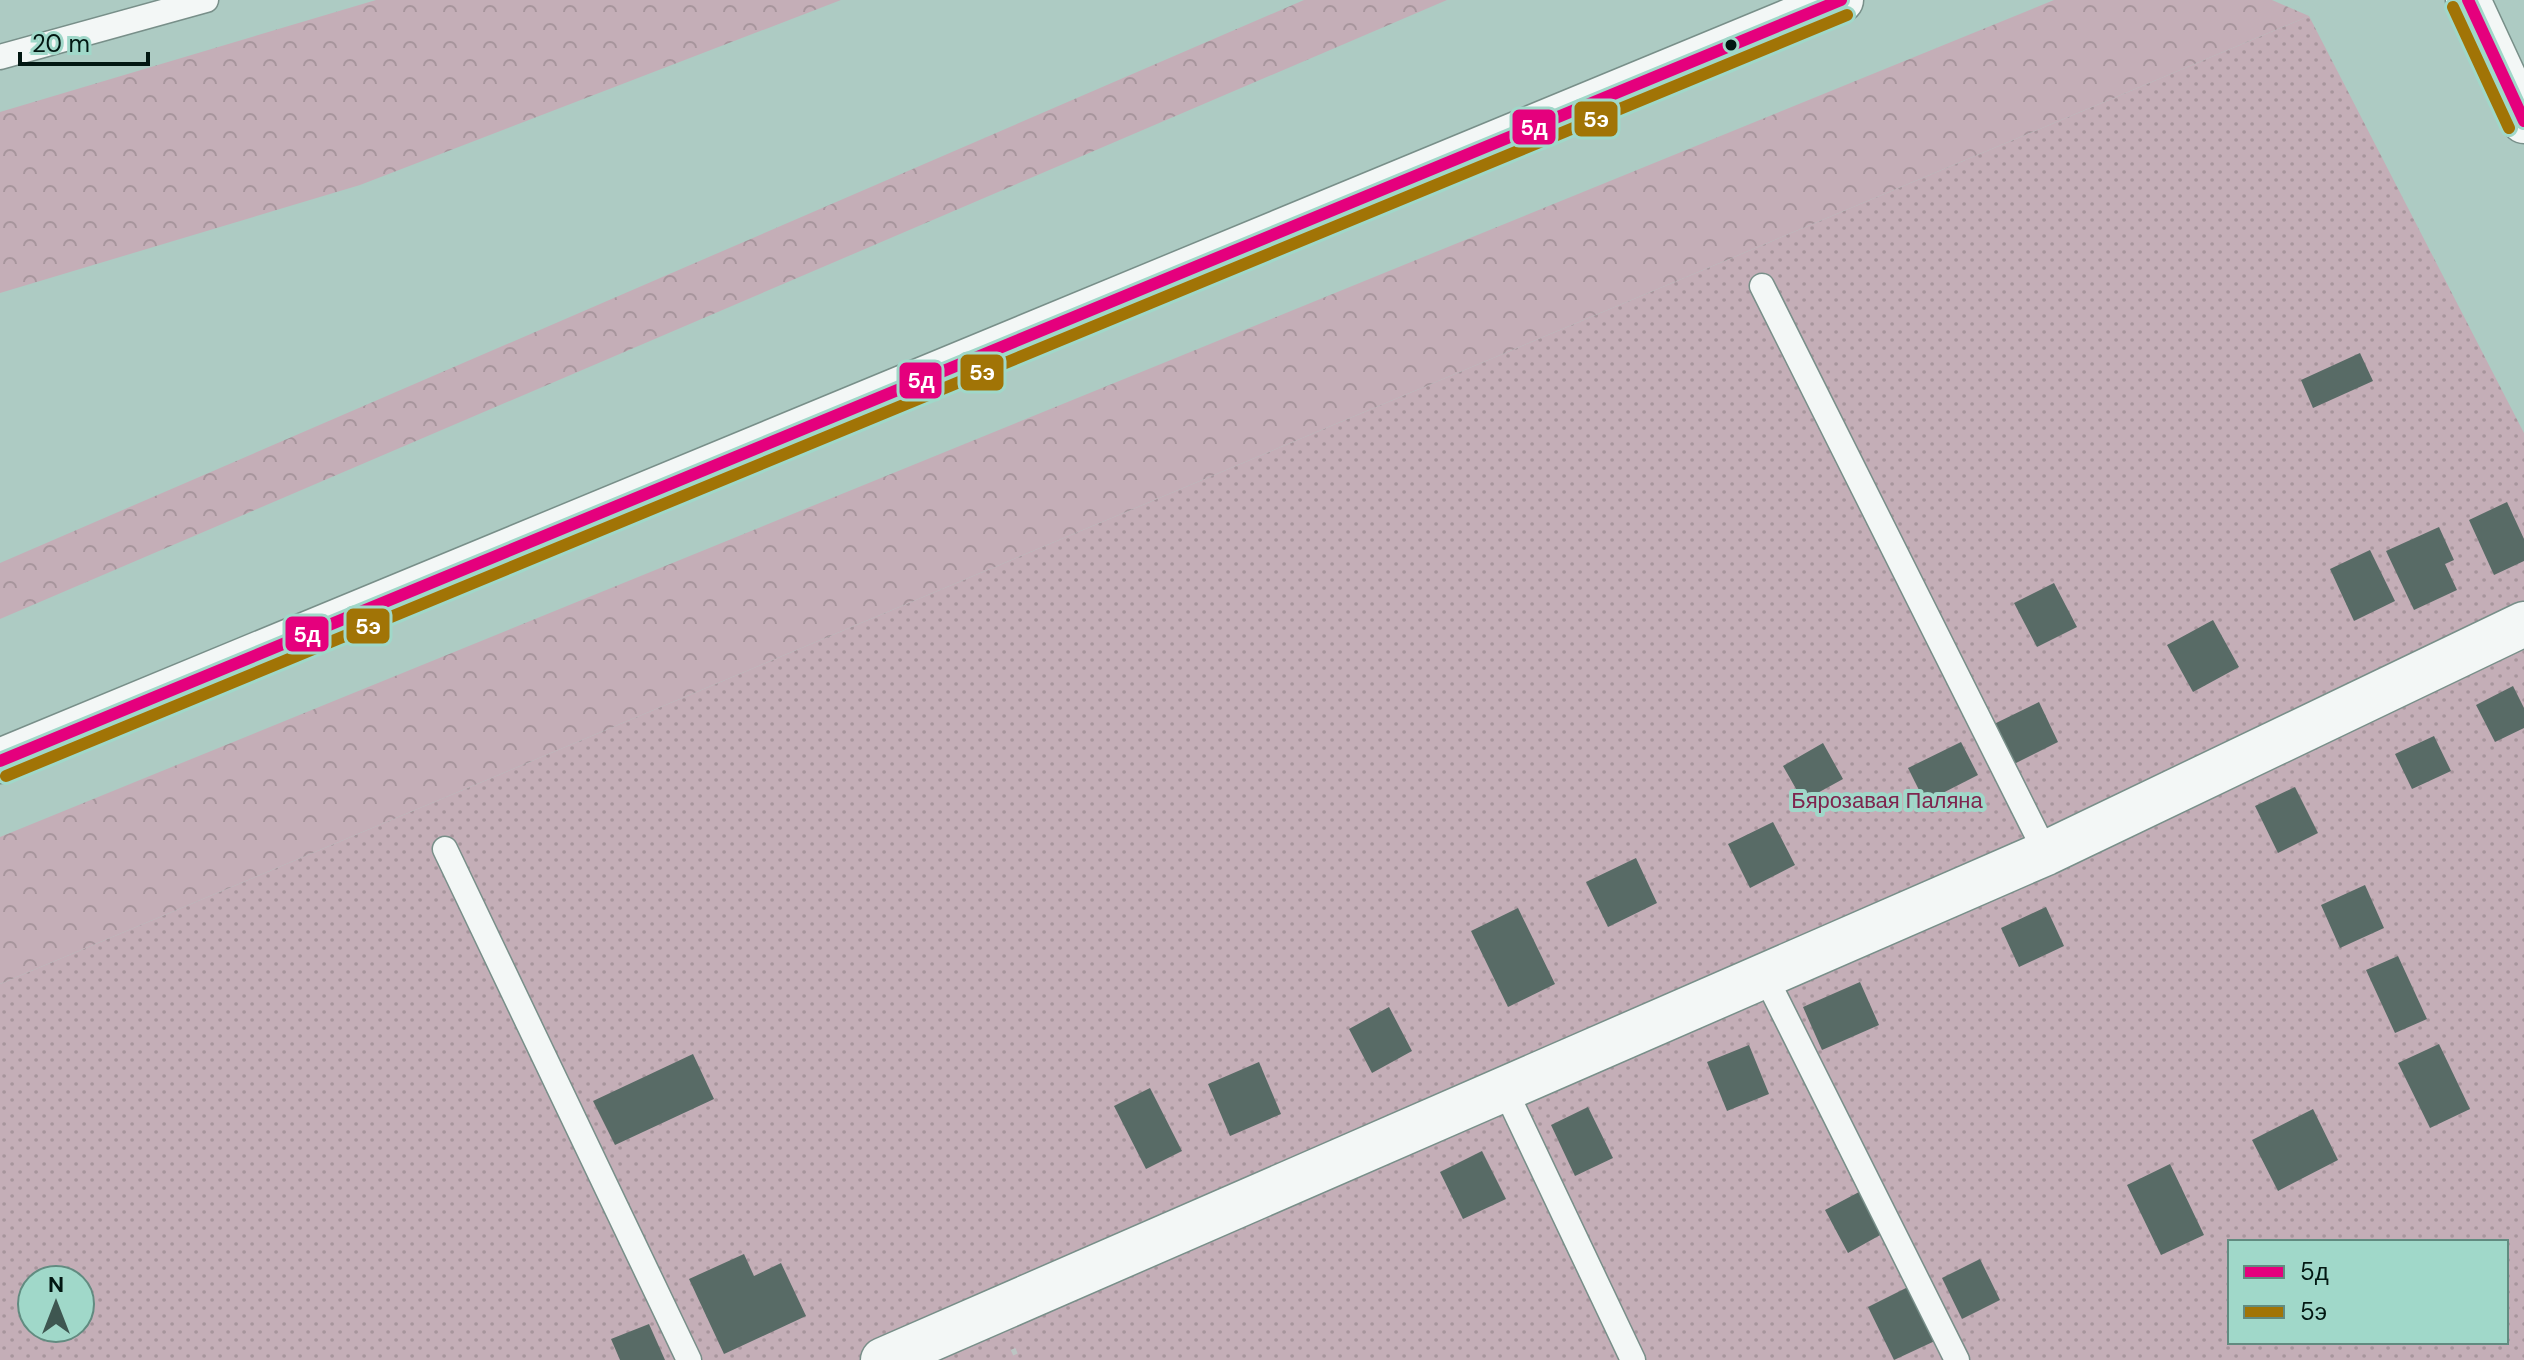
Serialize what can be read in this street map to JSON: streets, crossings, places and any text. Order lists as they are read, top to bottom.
{
  "parks": ["Бярозавая Паляна"],
  "lines": ["transit line 5д", "transit line 5э"],
  "legend": ["5д", "5э"],
  "scale_bar": "20 m",
  "north": "top"
}
